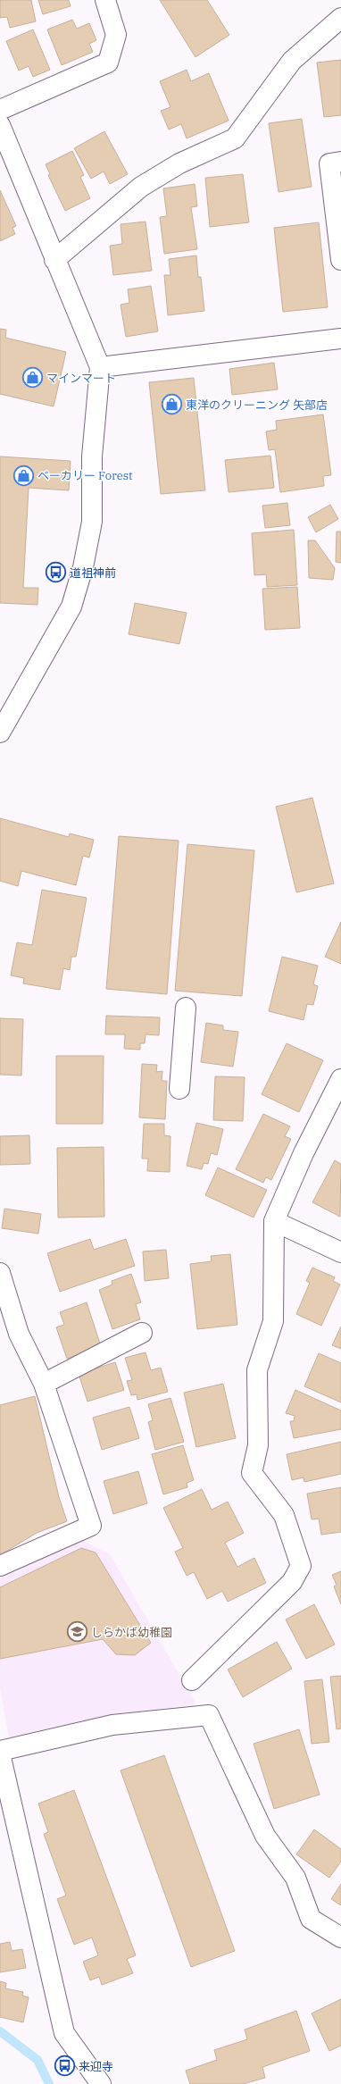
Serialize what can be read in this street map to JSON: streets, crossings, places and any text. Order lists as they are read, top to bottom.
{
  "places": {
    "shop": ["マインマート", "東洋のクリーニング 矢部店", "ベーカリー Forest"],
    "bus stop": ["道祖神前", "来迎寺"],
    "school or university": ["しらかば幼稚園"]
  }
}
